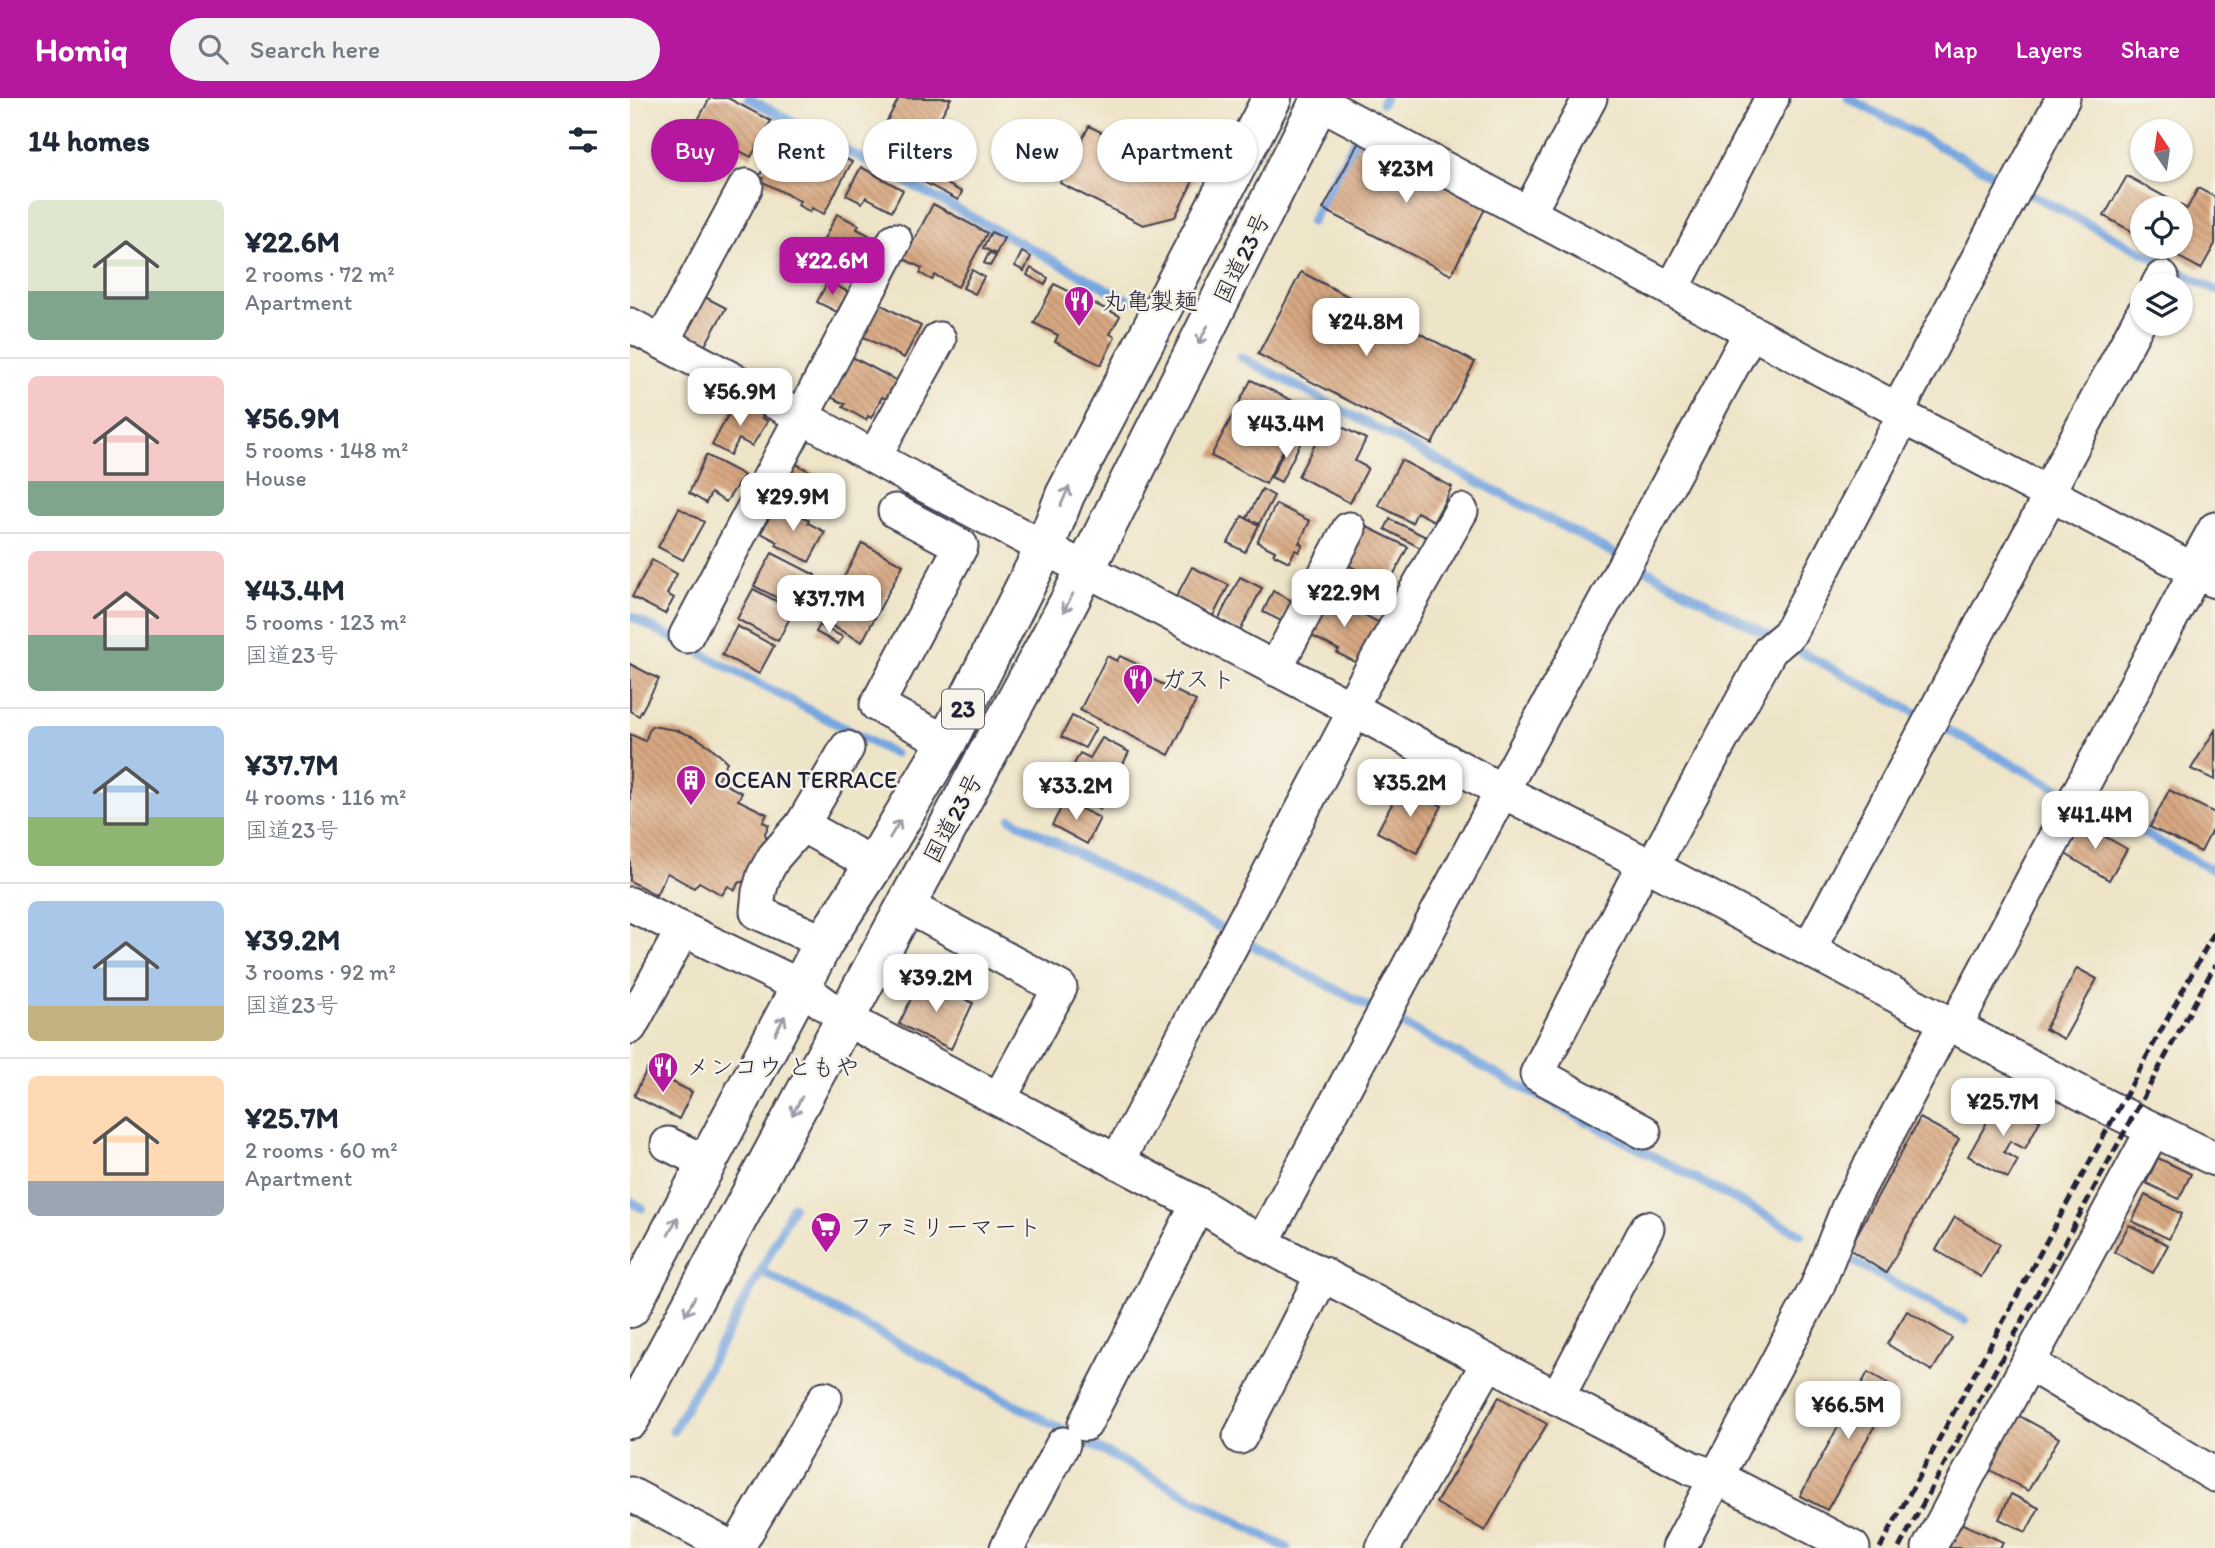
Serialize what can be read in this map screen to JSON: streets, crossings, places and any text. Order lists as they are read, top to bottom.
{
  "streets": {
    "highway": ["国道23号", "23"]
  },
  "places": {
    "restaurant": ["丸亀製麺", "ガスト", "メンコウ ともや"],
    "building": ["OCEAN TERRACE"],
    "supermarket": ["ファミリーマート"]
  },
  "north": "top",
  "page": {
    "header": "Homiq",
    "search": "Search here",
    "nav": ["Map", "Layers", "Share"],
    "heading": "14 homes",
    "chip": [
      "Buy",
      "Rent",
      "Filters",
      "New",
      "Apartment"
    ],
    "price": [
      "¥23M",
      "¥22.6M",
      "¥24.8M",
      "¥56.9M",
      "¥43.4M",
      "¥29.9M",
      "¥22.9M",
      "¥37.7M",
      "¥35.2M",
      "¥33.2M",
      "¥41.4M",
      "¥39.2M",
      "¥25.7M",
      "¥66.5M"
    ],
    "list": [
      {
        "name": "¥22.6M",
        "note": "2 rooms · 72 m² · Apartment"
      },
      {
        "name": "¥56.9M",
        "note": "5 rooms · 148 m² · House"
      },
      {
        "name": "¥43.4M",
        "note": "5 rooms · 123 m² · 国道23号"
      },
      {
        "name": "¥37.7M",
        "note": "4 rooms · 116 m² · 国道23号"
      },
      {
        "name": "¥39.2M",
        "note": "3 rooms · 92 m² · 国道23号"
      },
      {
        "name": "¥25.7M",
        "note": "2 rooms · 60 m² · Apartment"
      }
    ]
  }
}
